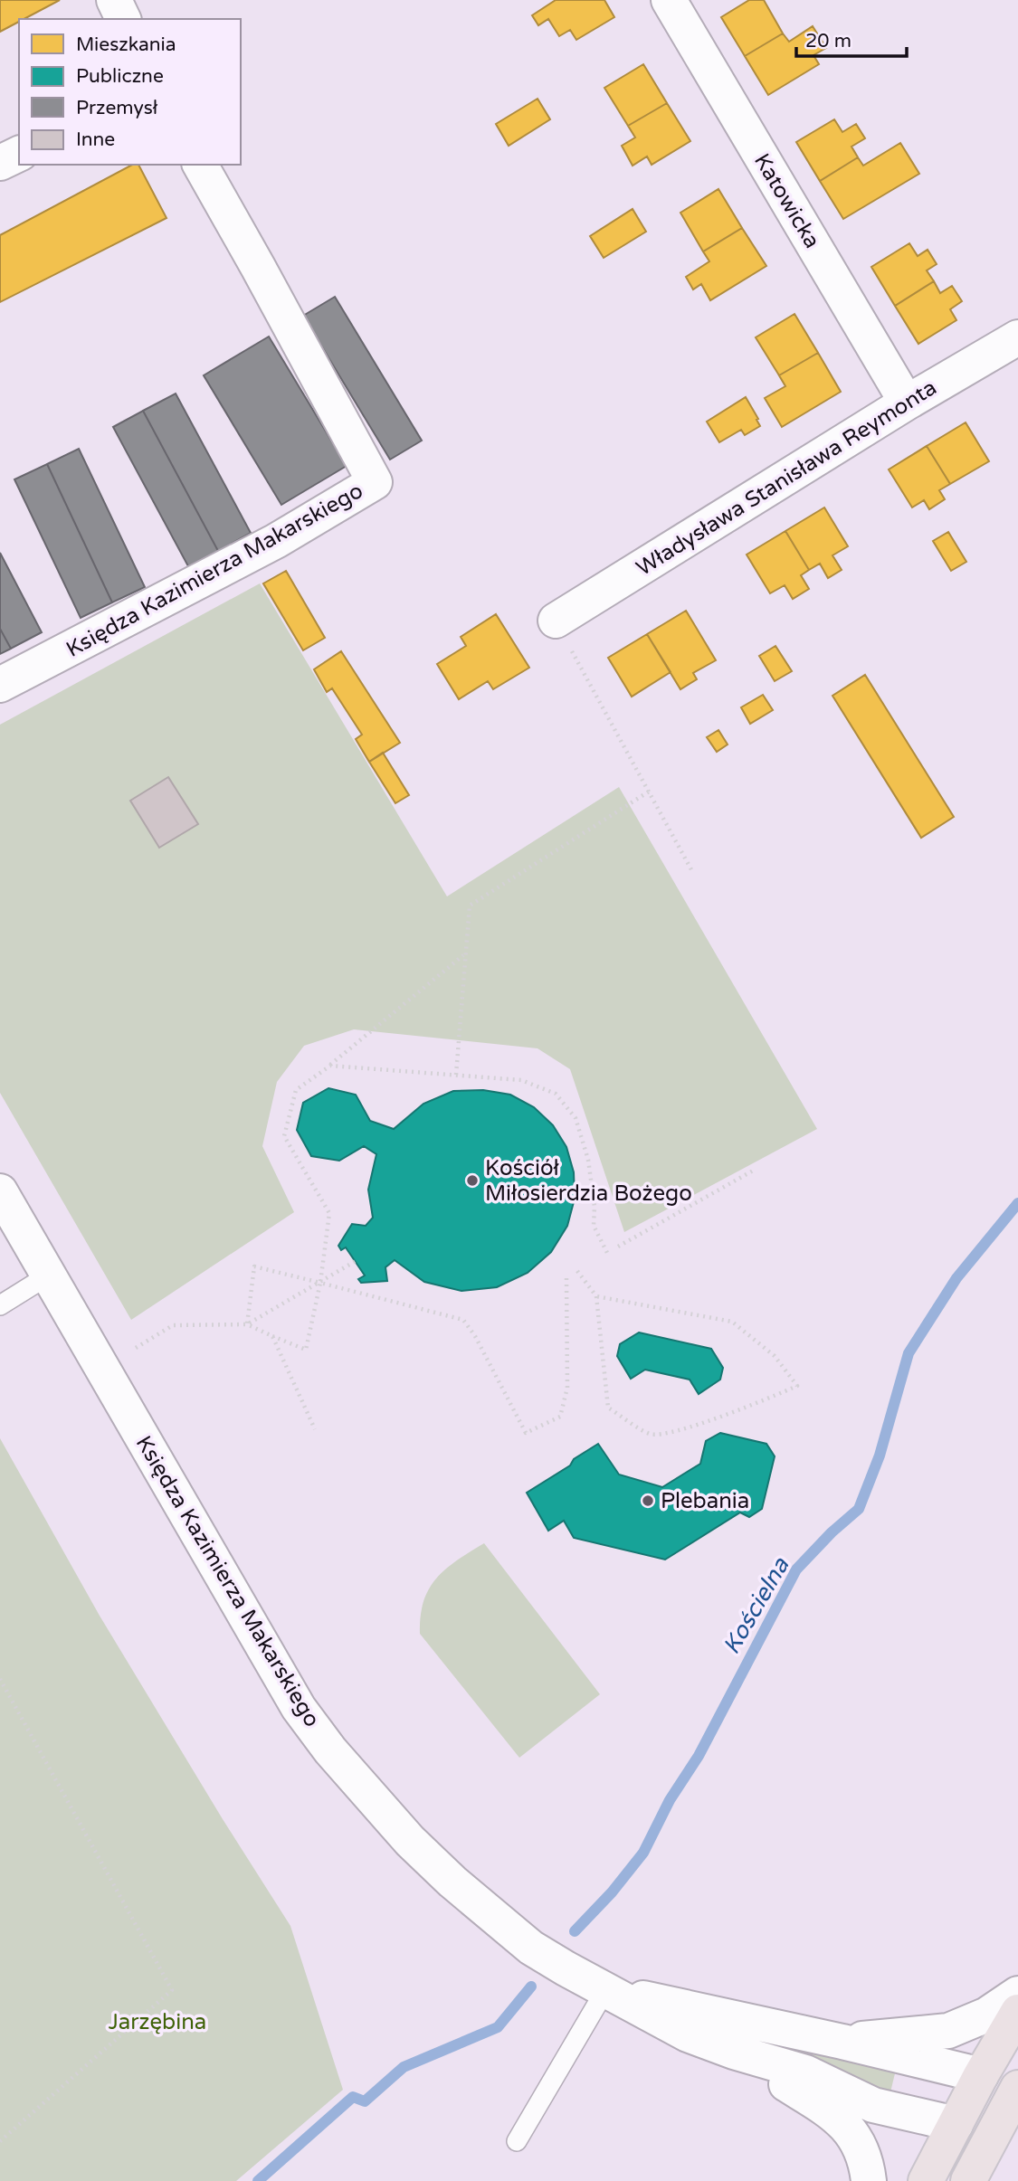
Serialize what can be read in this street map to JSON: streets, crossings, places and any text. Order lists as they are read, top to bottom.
{
  "streets": {
    "street": ["Katowicka", "Władysława Stanisława Reymonta", "Księdza Kazimierza Makarskiego"]
  },
  "crossings": [
    ["Katowicka", "Władysława Stanisława Reymonta"]
  ],
  "water": ["Kościelna"],
  "parks": ["Jarzębina"],
  "places": ["Kościół Miłosierdzia Bożego", "Plebania"],
  "legend": [
    "Mieszkania",
    "Publiczne",
    "Przemysł",
    "Inne"
  ],
  "scale_bar": "20 m"
}
